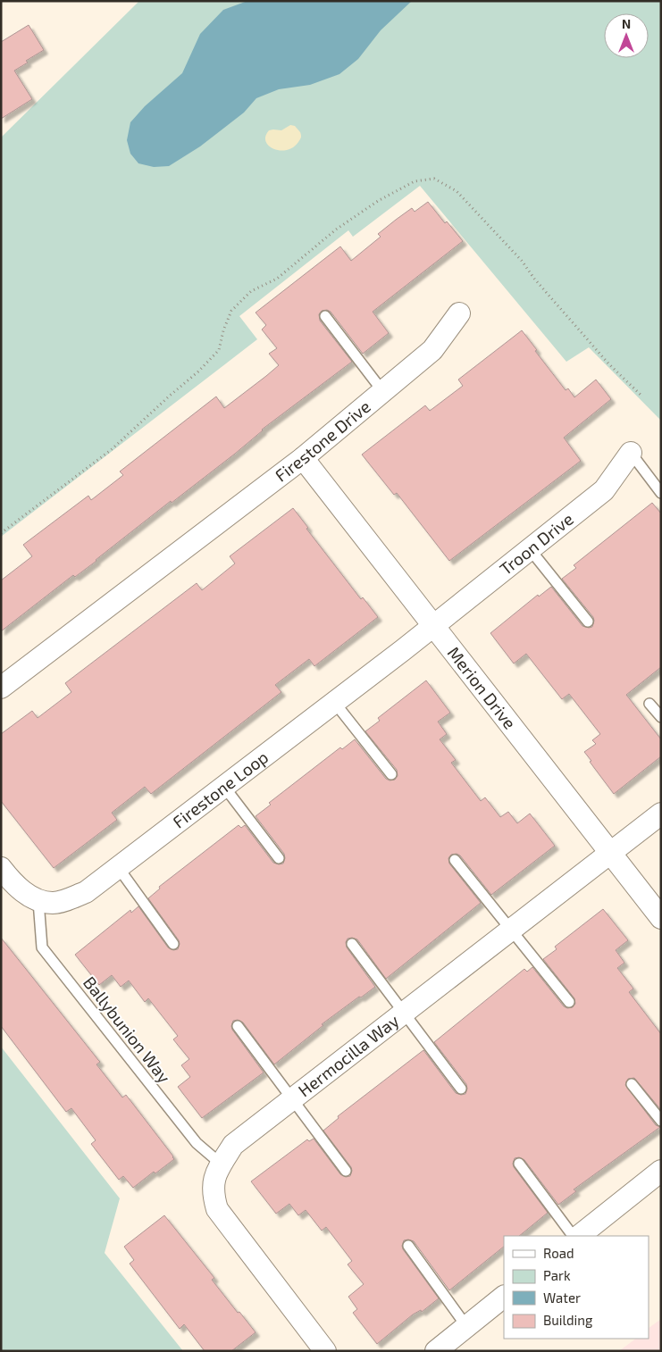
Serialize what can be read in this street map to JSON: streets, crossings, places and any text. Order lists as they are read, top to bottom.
{
  "streets": {
    "street": [
      "Firestone Drive",
      "Troon Drive",
      "Merion Drive",
      "Firestone Loop",
      "Hermocilla Way"
    ],
    "lane": ["Ballybunion Way"]
  },
  "crossings": [
    ["Firestone Drive", "Merion Drive"],
    ["Troon Drive", "Merion Drive"],
    ["Troon Drive", "Firestone Loop"],
    ["Merion Drive", "Firestone Loop"],
    ["Merion Drive", "Hermocilla Way"],
    ["Firestone Loop", "Ballybunion Way"],
    ["Ballybunion Way", "Hermocilla Way"]
  ],
  "legend": [
    "Road",
    "Park",
    "Water",
    "Building"
  ],
  "north": "top"
}
